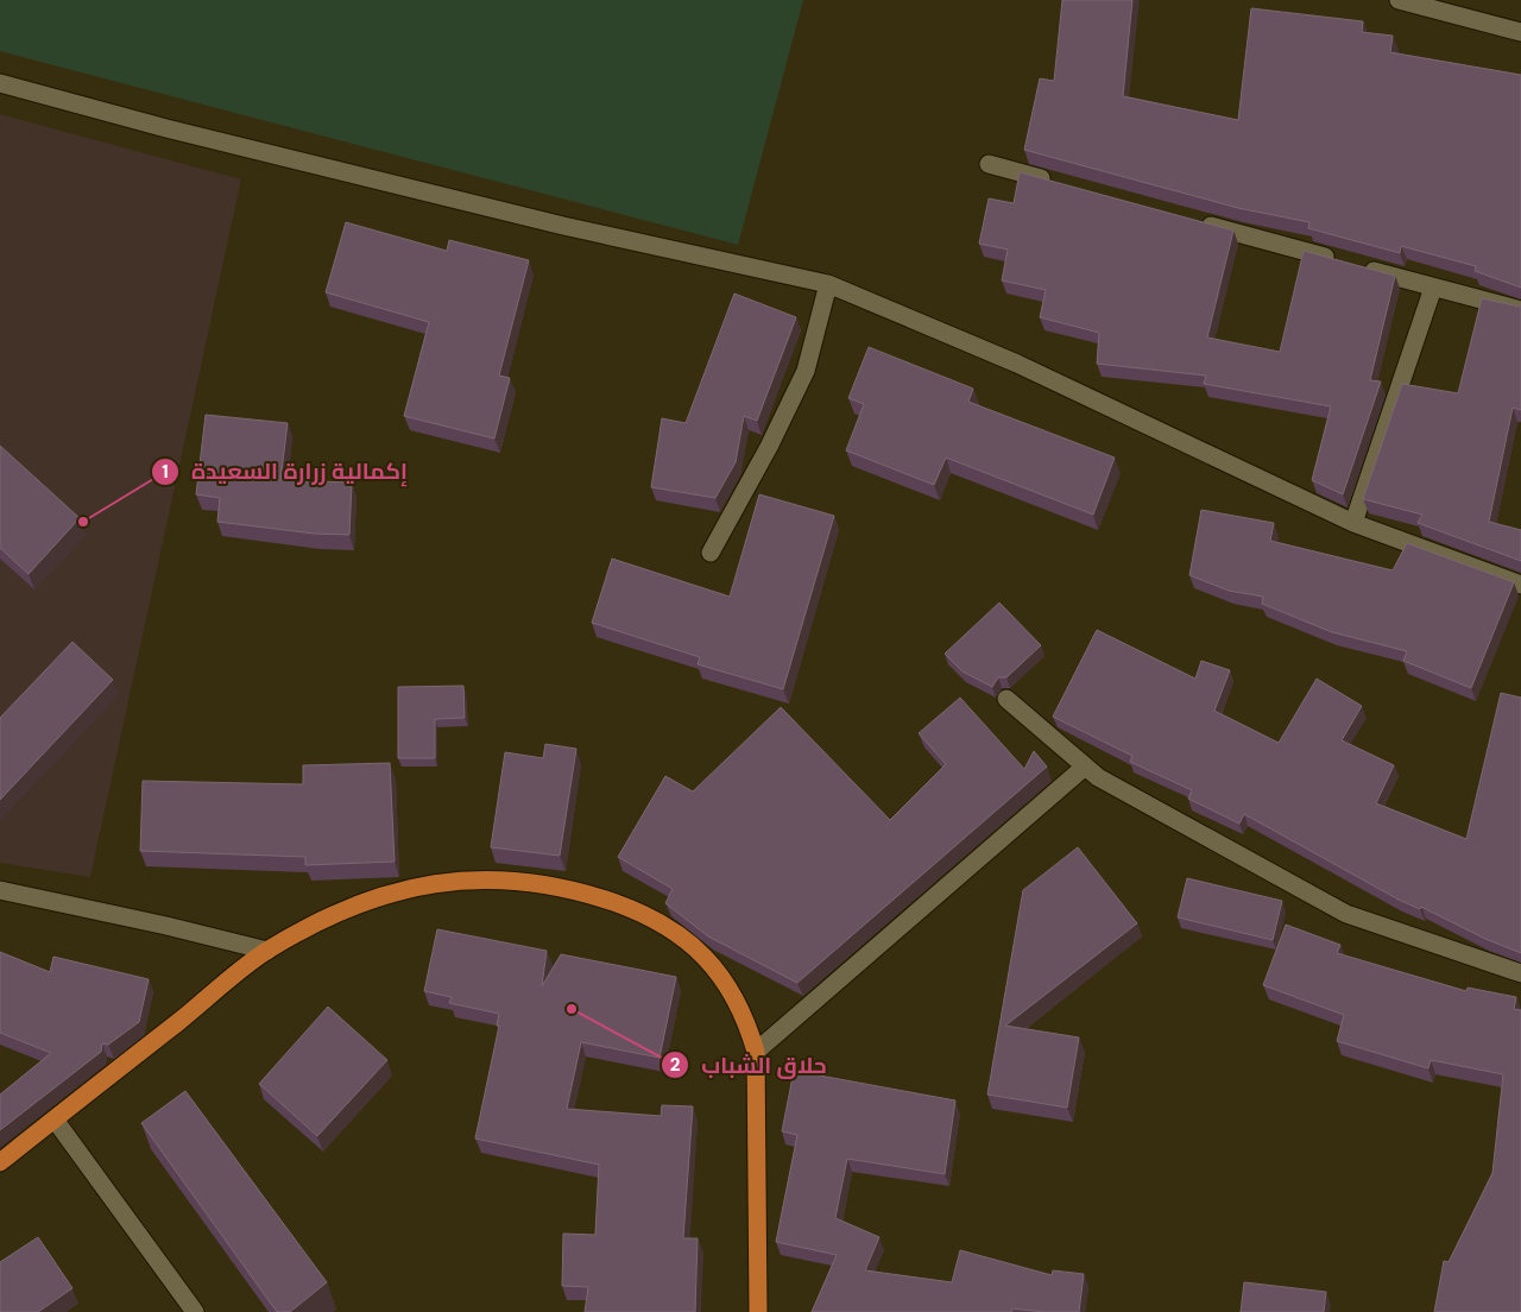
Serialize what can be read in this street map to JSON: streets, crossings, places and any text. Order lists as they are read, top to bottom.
{
  "places": ["إكمالية زرارة السعيدة", "حلاق الشباب"]
}
